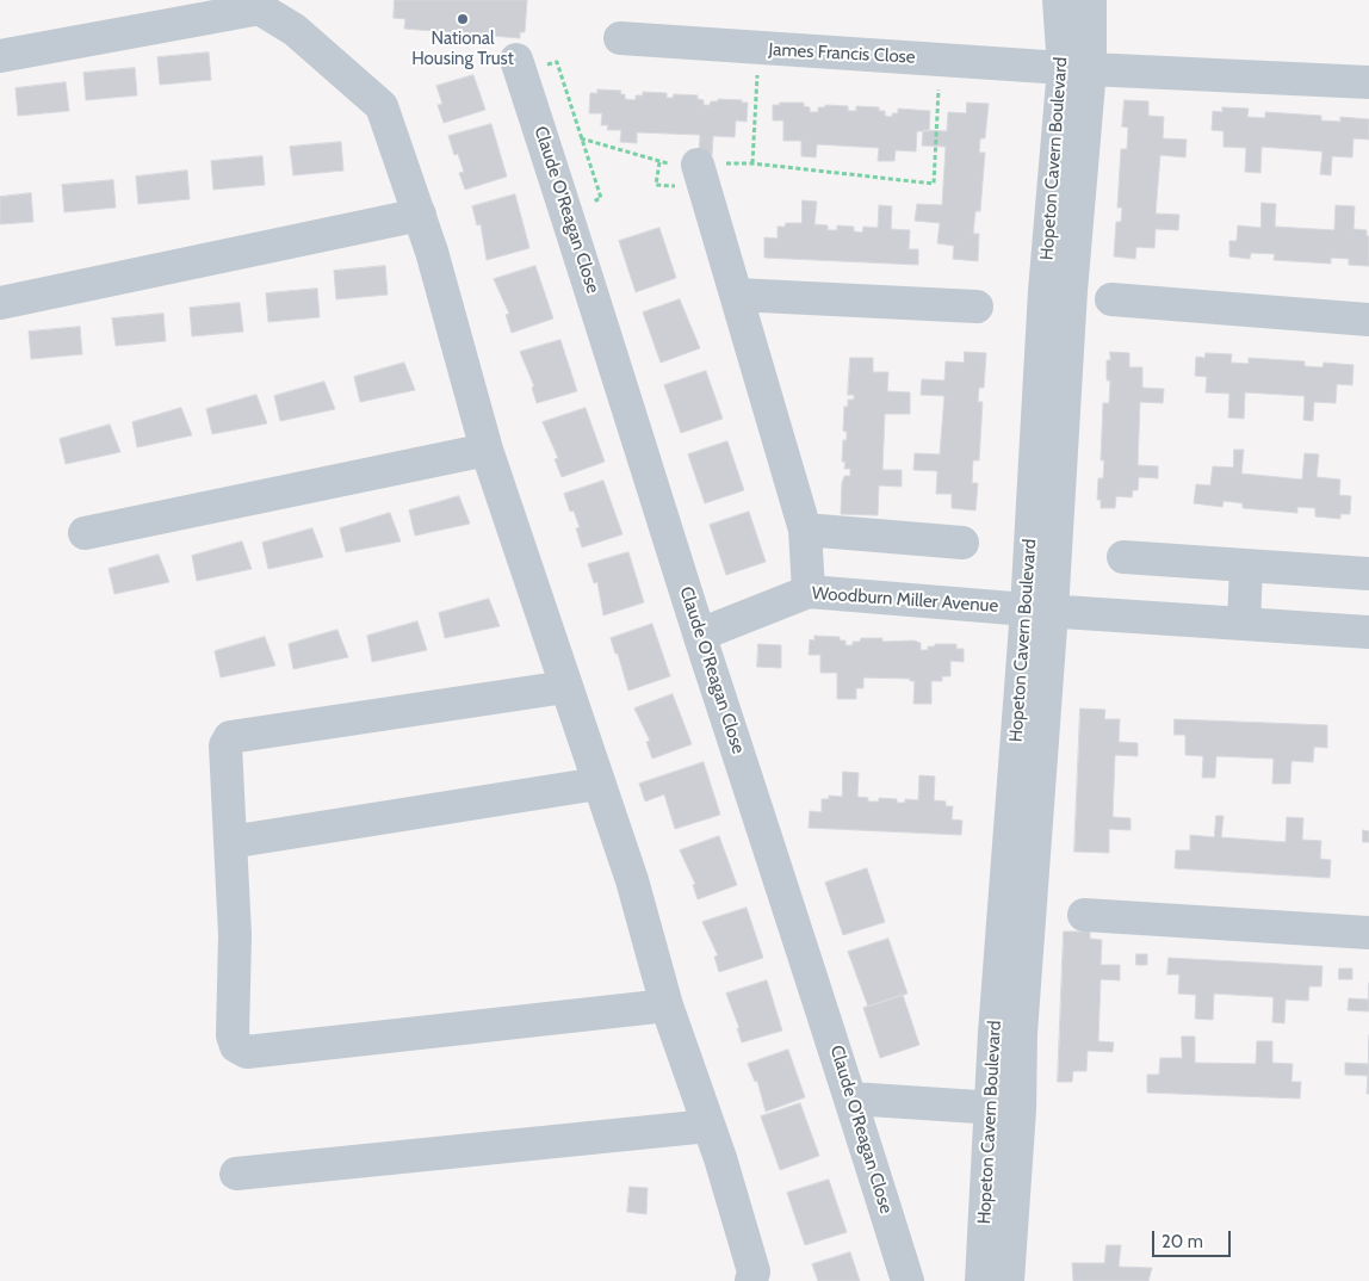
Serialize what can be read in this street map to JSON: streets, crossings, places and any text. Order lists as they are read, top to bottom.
{
  "streets": {
    "street": [
      "James Francis Close",
      "Hopeton Cavern Boulevard",
      "Claude O'Reagan Close",
      "Woodburn Miller Avenue"
    ]
  },
  "crossings": [
    ["James Francis Close", "Hopeton Cavern Boulevard"],
    ["Hopeton Cavern Boulevard", "Woodburn Miller Avenue"],
    ["Claude O'Reagan Close", "Woodburn Miller Avenue"]
  ],
  "places": ["National Housing Trust"],
  "scale_bar": "20 m"
}
